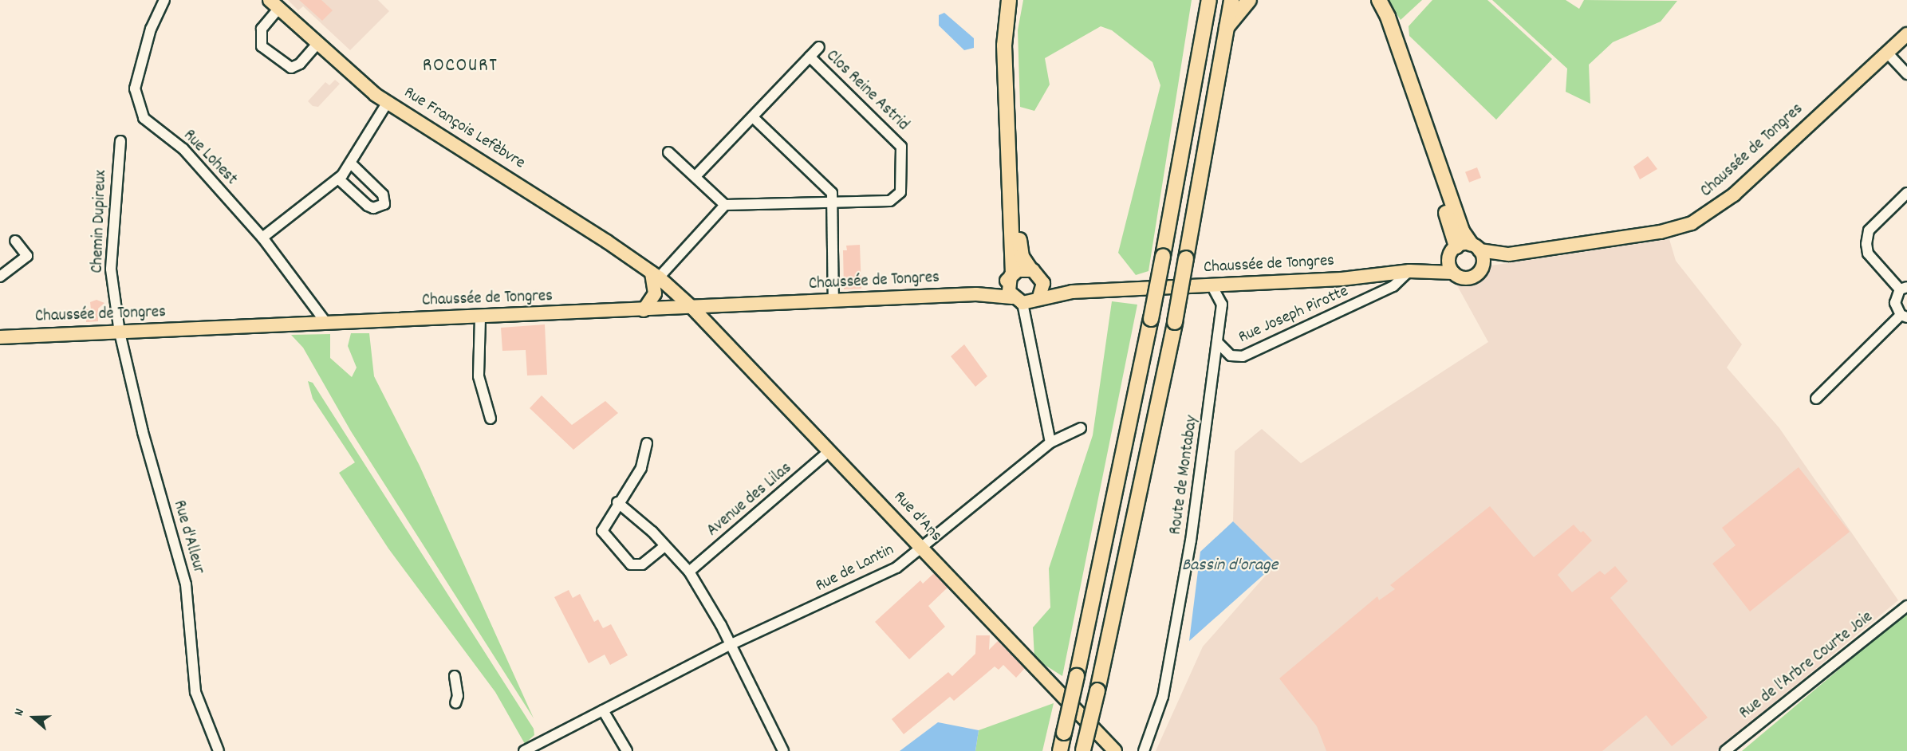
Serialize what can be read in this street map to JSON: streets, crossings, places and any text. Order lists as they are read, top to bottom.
{
  "streets": {
    "main road": ["Rue François Lefèbvre", "Chaussée de Tongres", "Rue d'Ans"],
    "street": [
      "Clos Reine Astrid",
      "Rue Lohest",
      "Chemin Dupireux",
      "Rue Joseph Pirotte",
      "Route de Montabay",
      "Avenue des Lilas",
      "Rue d'Alleur",
      "Rue de Lantin",
      "Rue de l'Arbre Courte Joie"
    ]
  },
  "crossings": [
    ["Rue François Lefèbvre", "Chaussée de Tongres"],
    ["Rue François Lefèbvre", "Rue d'Ans"],
    ["Chaussée de Tongres", "Rue Lohest"],
    ["Chaussée de Tongres", "Chemin Dupireux"],
    ["Chaussée de Tongres", "Rue Joseph Pirotte"],
    ["Chaussée de Tongres", "Rue d'Ans"],
    ["Chaussée de Tongres", "Rue d'Alleur"],
    ["Chemin Dupireux", "Rue d'Alleur"],
    ["Rue Joseph Pirotte", "Route de Montabay"],
    ["Avenue des Lilas", "Rue d'Ans"],
    ["Rue d'Ans", "Rue de Lantin"]
  ],
  "districts": ["ROCOURT"],
  "water": ["Bassin d'orage"],
  "north": "left"
}
